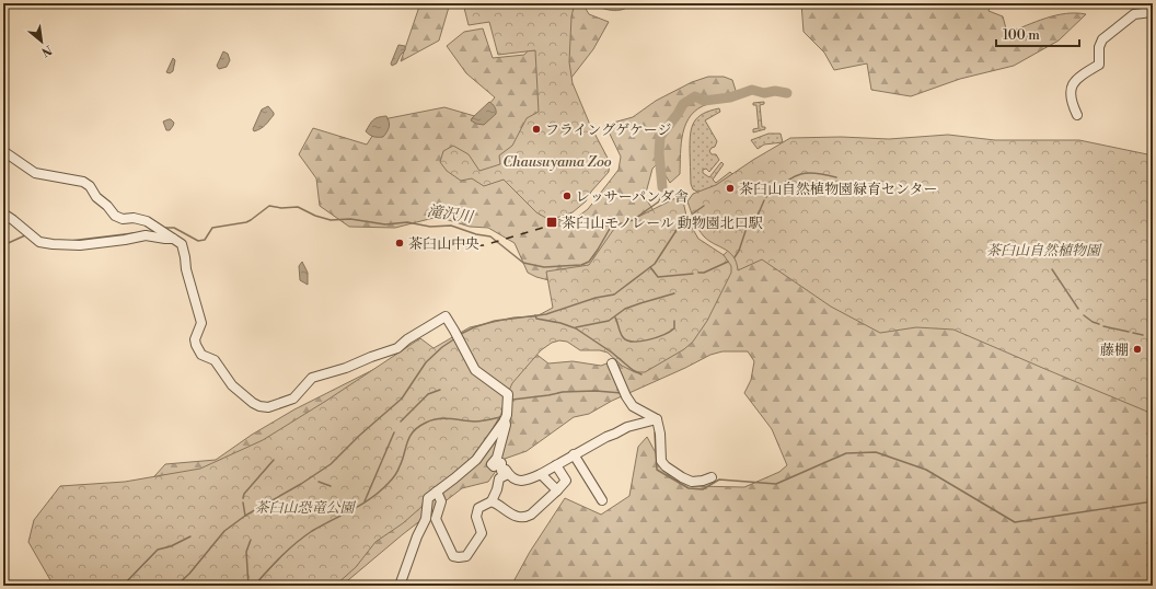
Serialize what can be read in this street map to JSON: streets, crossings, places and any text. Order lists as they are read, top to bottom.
{
  "water": ["滝沢川"],
  "parks": ["Chausuyama Zoo", "茶臼山自然植物園", "茶臼山恐竜公園"],
  "places": {
    "other": [
      "フライングゲケージ",
      "茶臼山自然植物園緑育センター",
      "レッサーパンダ舎",
      "茶臼山中央",
      "藤棚"
    ],
    "transit": ["茶臼山モノレール 動物園北口駅"]
  },
  "scale_bar": "100 m",
  "north": "bottom right"
}
